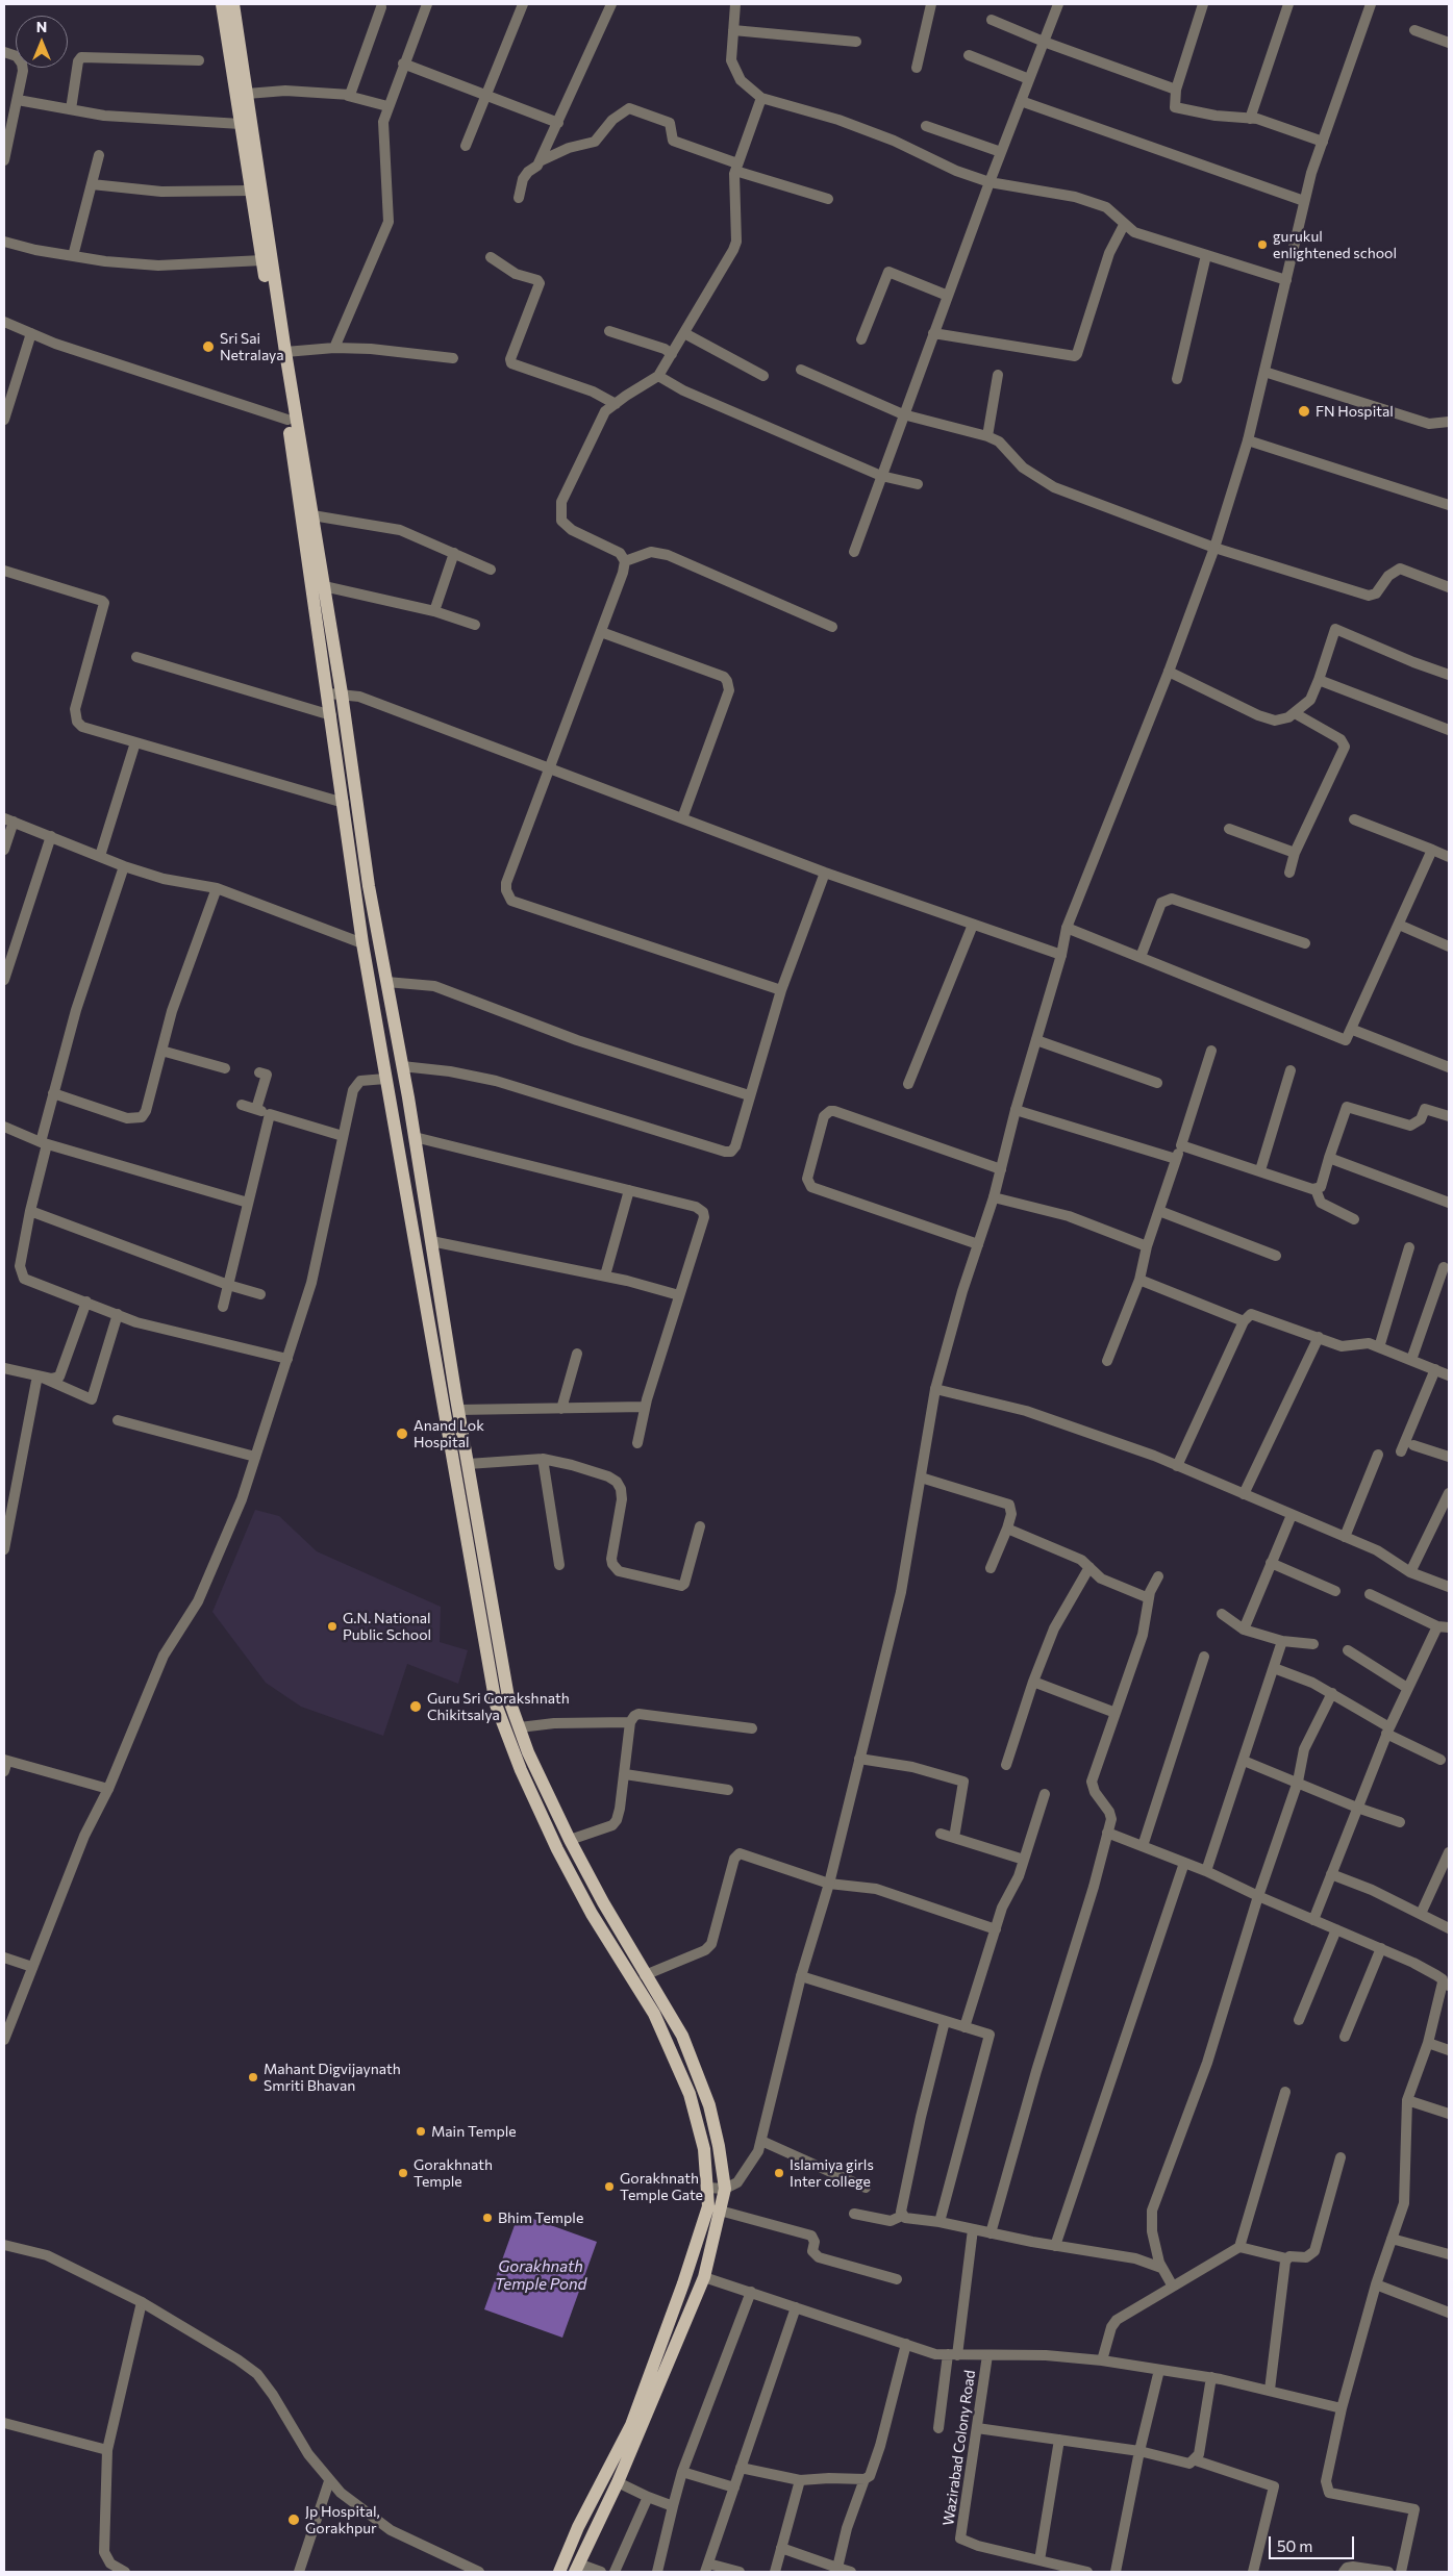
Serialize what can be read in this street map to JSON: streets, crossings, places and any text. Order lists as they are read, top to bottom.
{
  "streets": {
    "street": ["Wazirabad Colony Road"]
  },
  "water": ["Gorakhnath Temple Pond"],
  "places": [
    "gurukul enlightened school",
    "Sri Sai Netralaya",
    "FN Hospital",
    "Anand Lok Hospital",
    "G.N. National Public School",
    "Guru Sri Gorakshnath Chikitsalya",
    "Mahant Digvijaynath Smriti Bhavan",
    "Main Temple",
    "Gorakhnath Temple",
    "Islamiya girls Inter college",
    "Gorakhnath Temple Gate",
    "Bhim Temple",
    "Jp Hospital, Gorakhpur"
  ],
  "scale_bar": "50 m",
  "north": "top"
}
